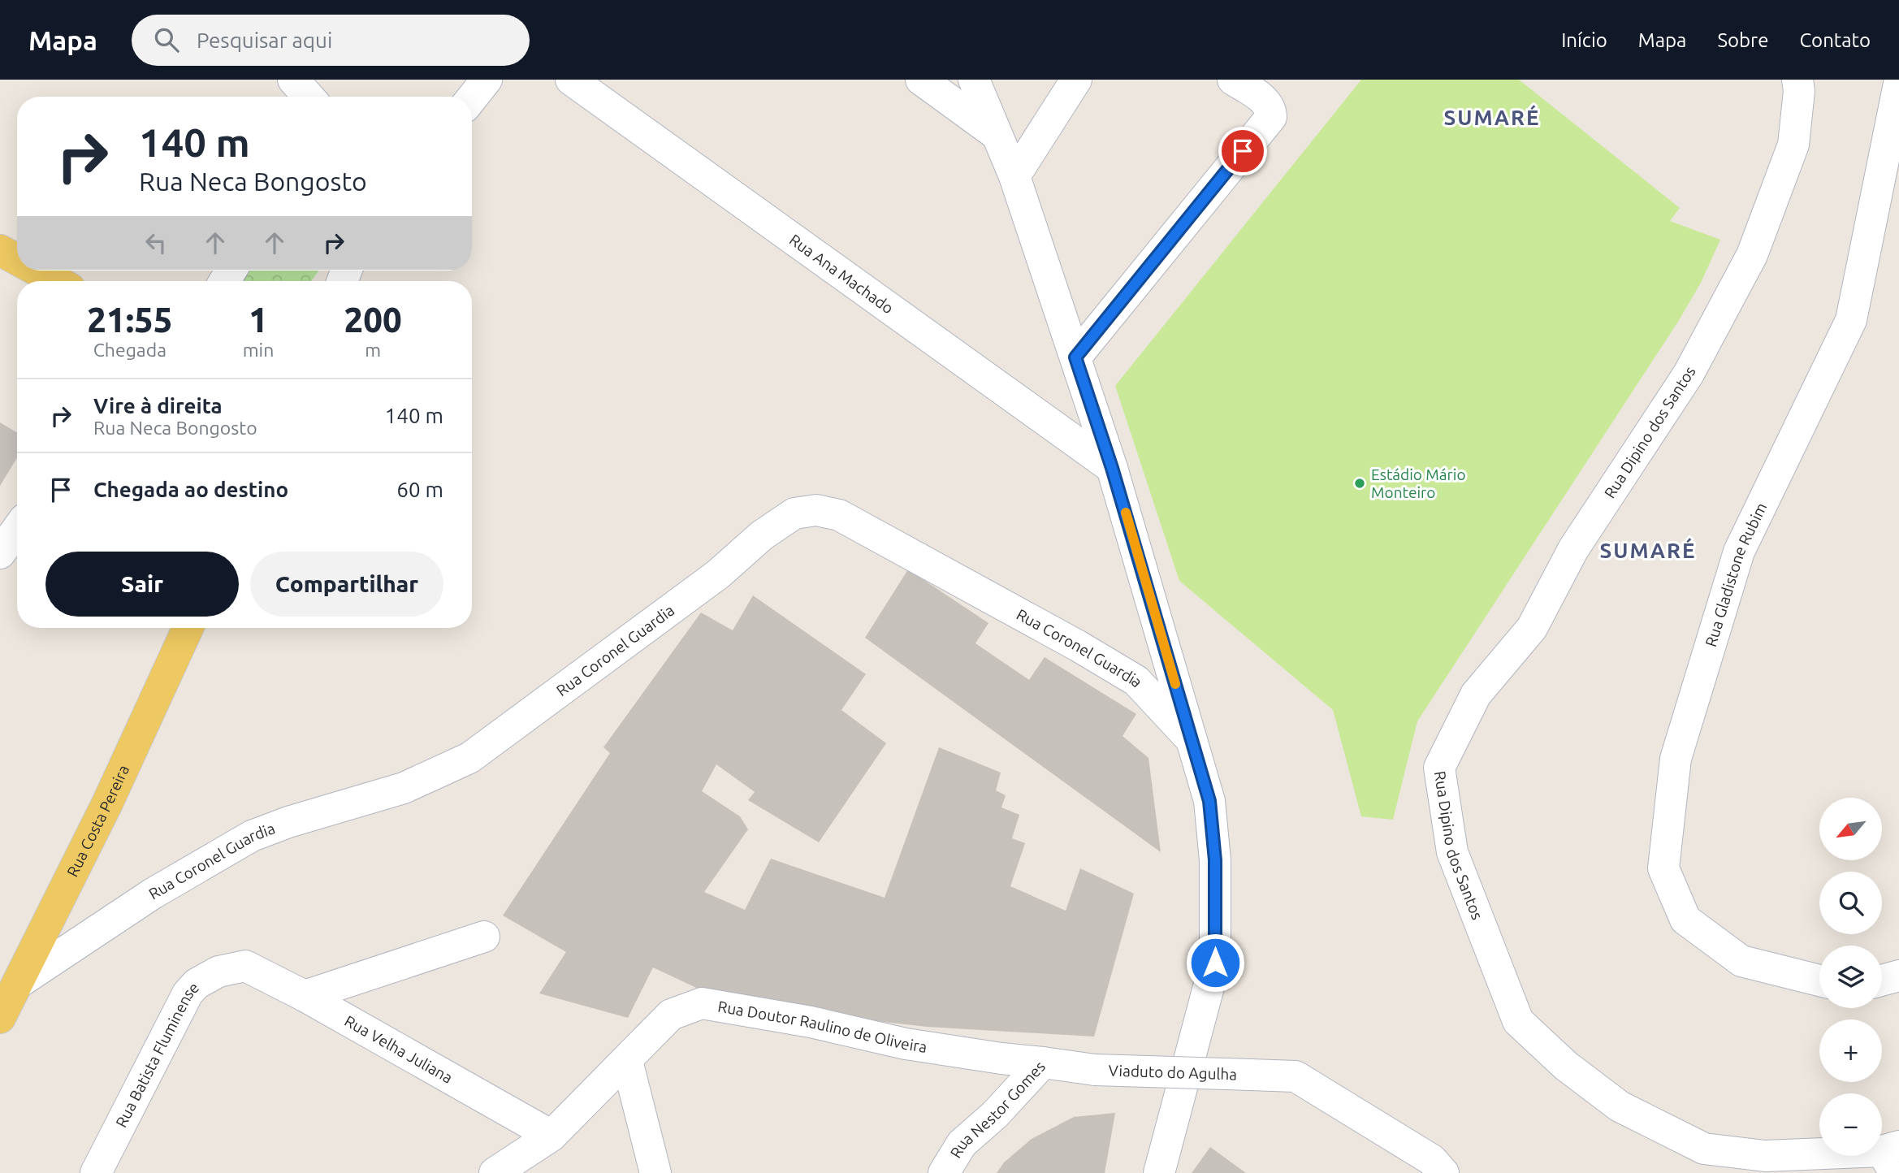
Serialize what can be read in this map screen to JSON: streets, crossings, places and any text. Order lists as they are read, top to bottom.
{
  "streets": {
    "main road": ["Rua Costa Pereira"],
    "street": [
      "Rua Ana Machado",
      "Rua Dipino dos Santos",
      "Rua Gladistone Rubim",
      "Rua Coronel Guardia",
      "Rua Doutor Raulino de Oliveira",
      "Rua Velha Juliana",
      "Rua Batista Fluminense",
      "Viaduto do Agulha",
      "Rua Nestor Gomes"
    ]
  },
  "crossings": [
    ["Rua Coronel Guardia", "Rua Costa Pereira"],
    ["Rua Doutor Raulino de Oliveira", "Rua Velha Juliana"],
    ["Rua Doutor Raulino de Oliveira", "Rua Nestor Gomes"],
    ["Rua Velha Juliana", "Rua Batista Fluminense"],
    ["Viaduto do Agulha", "Rua Nestor Gomes"]
  ],
  "districts": ["SUMARÉ", "SUMARÉ"],
  "places": ["Estádio Mário Monteiro"],
  "north": "bottom left",
  "page": {
    "header": "Mapa",
    "search": "Pesquisar aqui",
    "nav": [
      "Início",
      "Mapa",
      "Sobre",
      "Contato"
    ],
    "turn": ["140 m", "Rua Neca Bongosto"],
    "eta": [
      "21:55",
      "Chegada",
      "1",
      "min",
      "200",
      "m"
    ],
    "list": [
      {
        "name": "Vire à direita",
        "note": "Rua Neca Bongosto",
        "value": "140 m"
      },
      {
        "name": "Chegada ao destino",
        "value": "60 m"
      }
    ],
    "buttons": ["Sair", "Compartilhar"],
    "map_buttons": ["+", "−"]
  }
}
